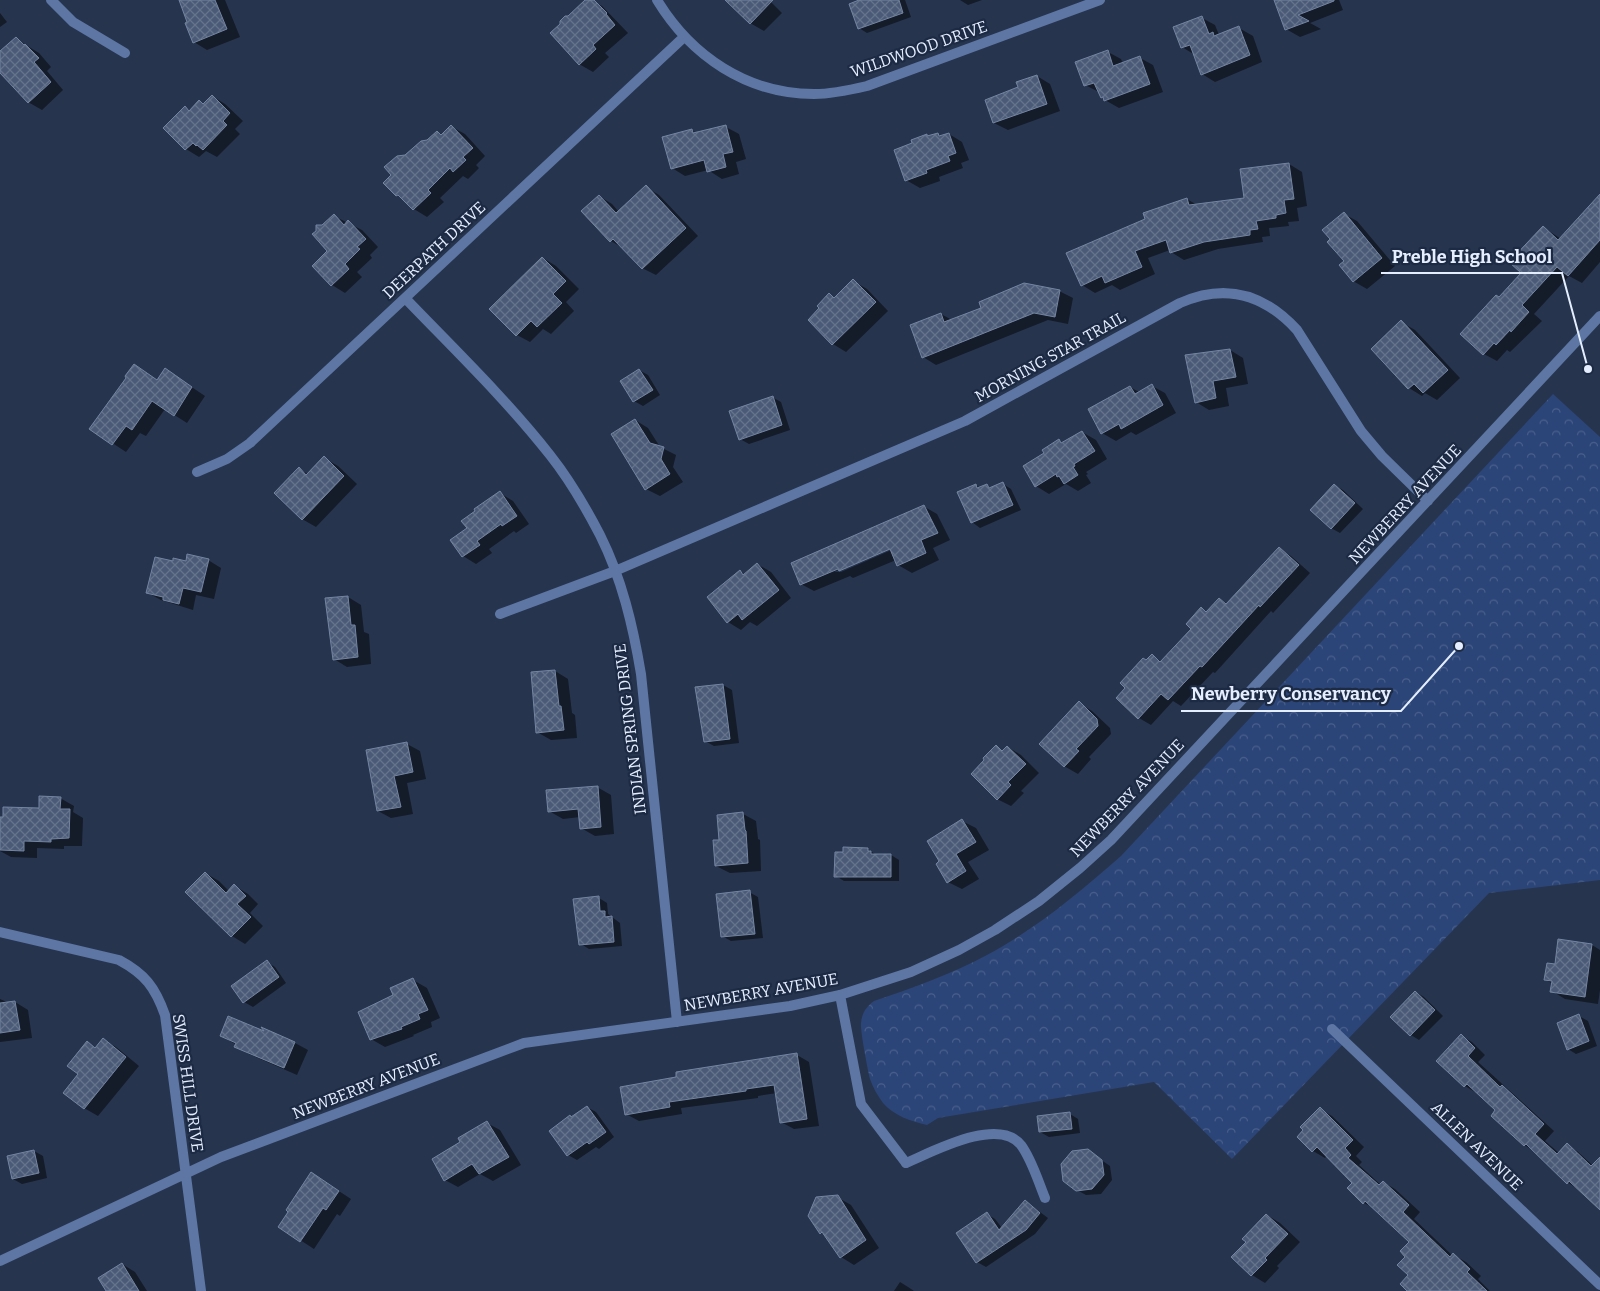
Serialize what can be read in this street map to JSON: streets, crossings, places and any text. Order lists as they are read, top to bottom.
{
  "streets": {
    "street": [
      "WILDWOOD DRIVE",
      "DEERPATH DRIVE",
      "MORNING STAR TRAIL",
      "NEWBERRY AVENUE",
      "INDIAN SPRING DRIVE",
      "SWISS HILL DRIVE",
      "ALLEN AVENUE"
    ]
  },
  "crossings": [
    ["WILDWOOD DRIVE", "DEERPATH DRIVE"],
    ["DEERPATH DRIVE", "INDIAN SPRING DRIVE"],
    ["MORNING STAR TRAIL", "NEWBERRY AVENUE"],
    ["MORNING STAR TRAIL", "INDIAN SPRING DRIVE"],
    ["NEWBERRY AVENUE", "INDIAN SPRING DRIVE"],
    ["NEWBERRY AVENUE", "SWISS HILL DRIVE"]
  ],
  "places": ["Preble High School", "Newberry Conservancy"]
}
